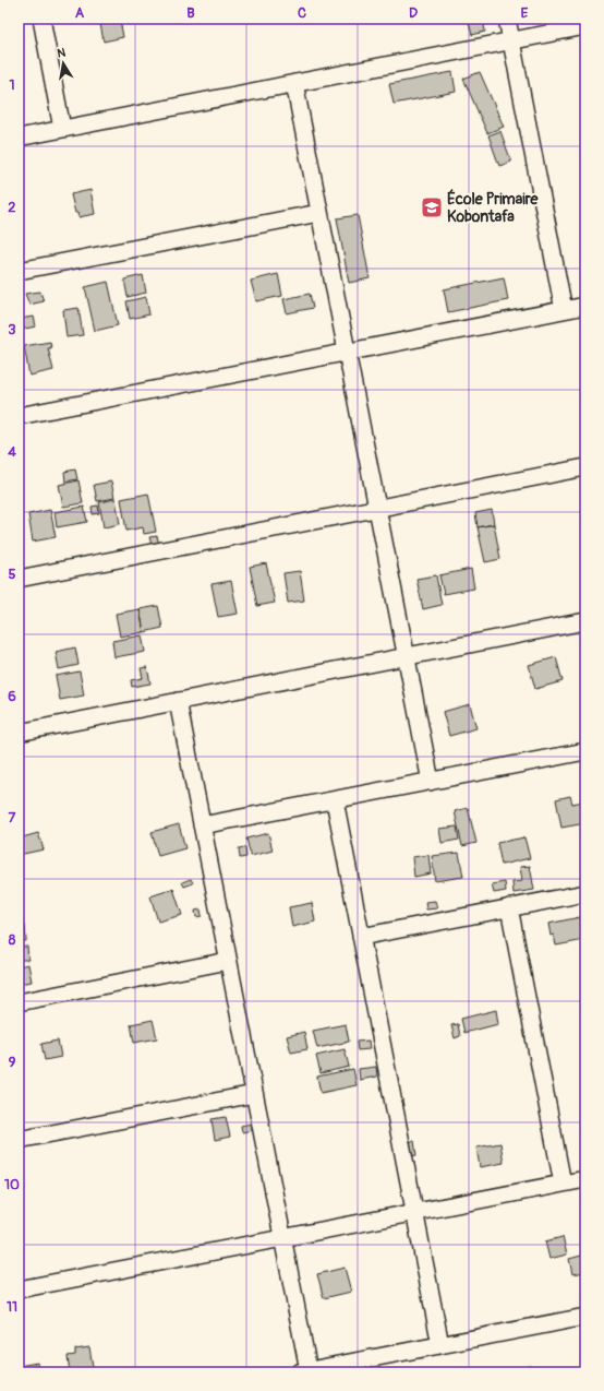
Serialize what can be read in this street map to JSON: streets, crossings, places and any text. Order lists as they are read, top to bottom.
{
  "places": {
    "school or university": ["École Primaire Kobontafa"]
  },
  "north": "top",
  "grid": {
    "columns": [
      "A",
      "B",
      "C",
      "D",
      "E"
    ],
    "rows": [
      "1",
      "2",
      "3",
      "4",
      "5",
      "6",
      "7",
      "8",
      "9",
      "10",
      "11"
    ]
  }
}
